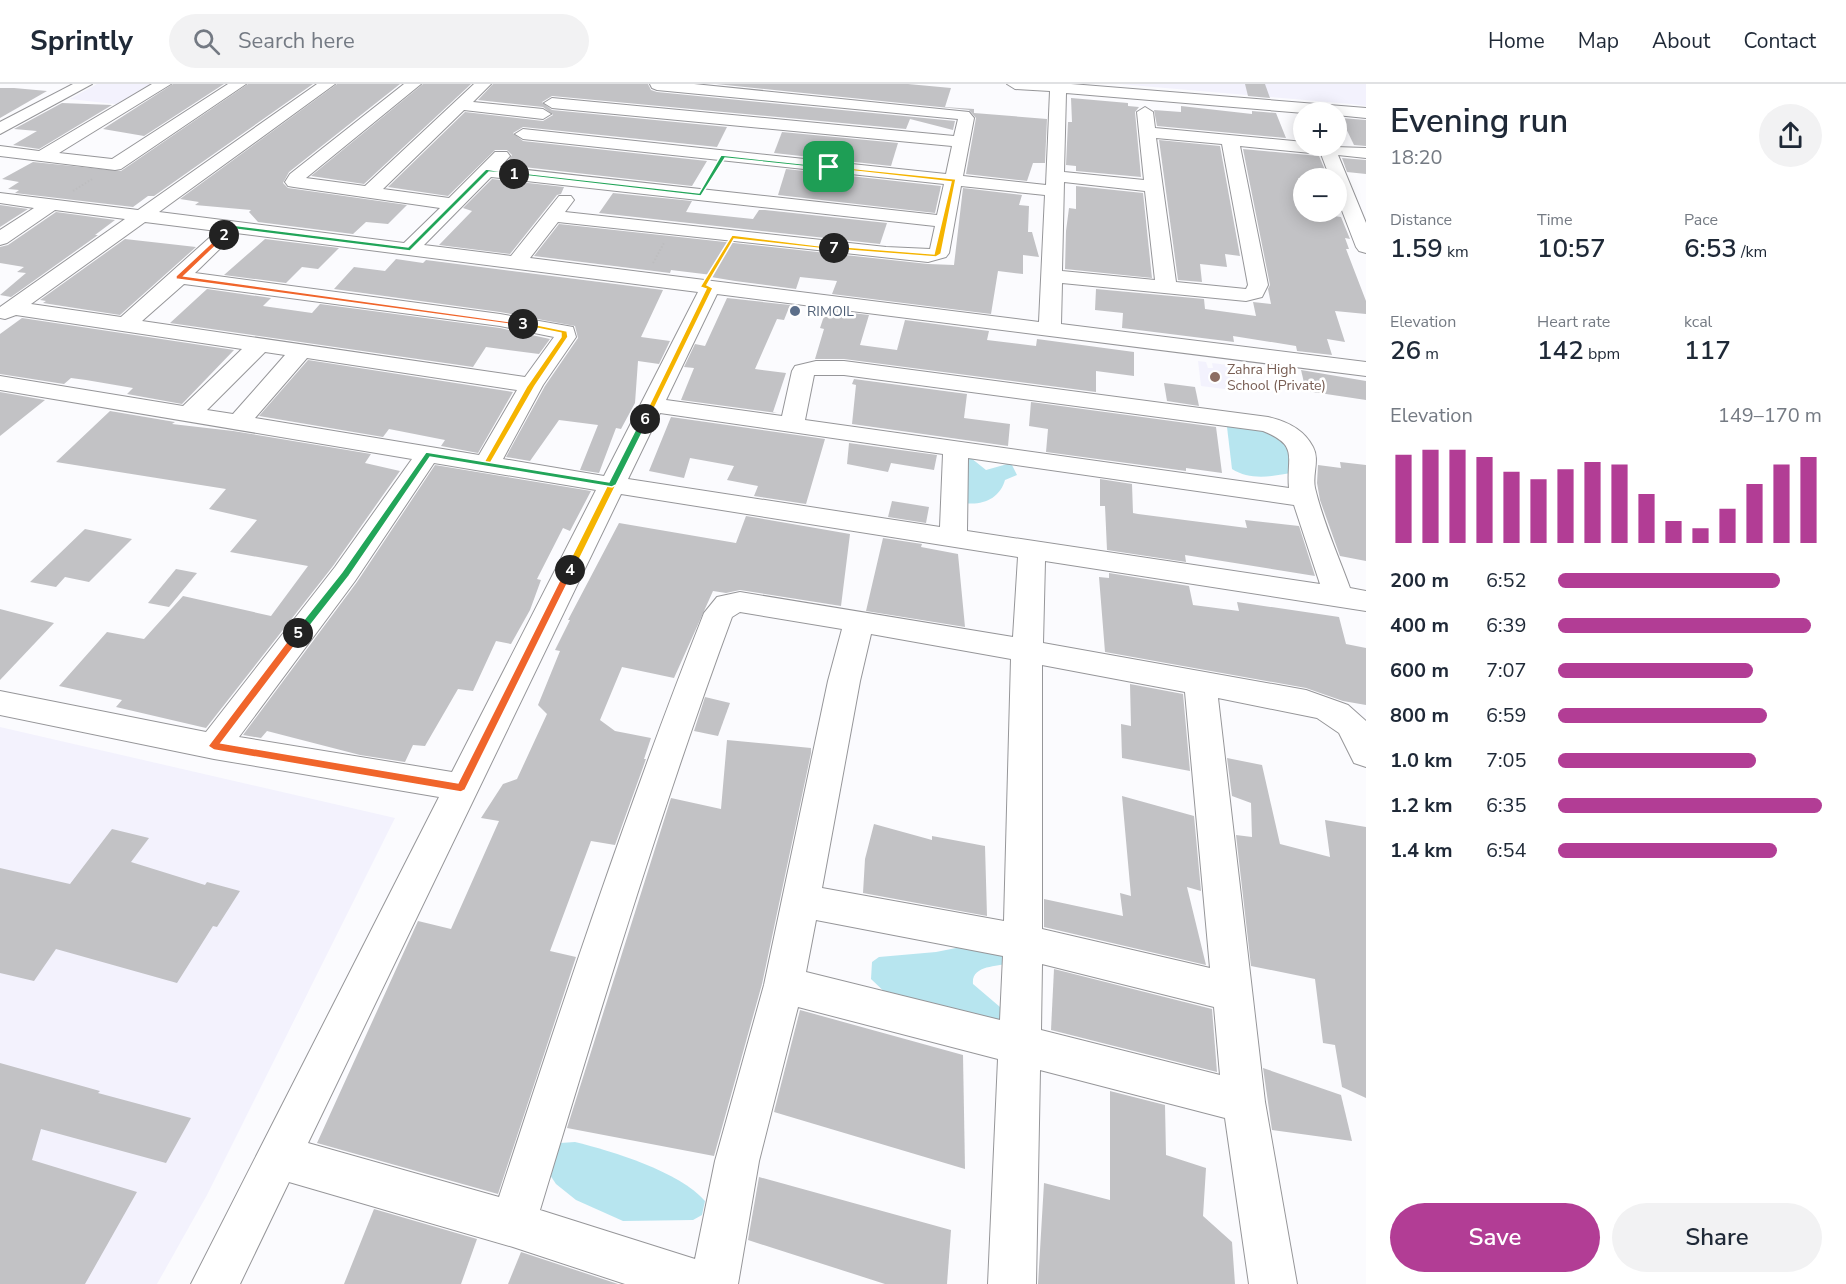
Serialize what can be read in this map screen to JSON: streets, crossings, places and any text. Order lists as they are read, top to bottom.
{
  "places": ["RIMOIL", "Zahra High School (Private)"],
  "page": {
    "header": "Sprintly",
    "search": "Search here",
    "nav": [
      "Home",
      "Map",
      "About",
      "Contact"
    ],
    "heading": ["Evening run", "18:20"],
    "map_buttons": ["+", "−"],
    "pins": [
      "1",
      "2",
      "7",
      "3",
      "6",
      "4",
      "5"
    ],
    "stats": [
      ["Distance", "1.59 km"],
      ["Time", "10:57"],
      ["Pace", "6:53 /km"],
      ["Elevation", "26 m"],
      ["Heart rate", "142 bpm"],
      ["kcal", "117"]
    ],
    "chart": ["Elevation", "149–170 m"],
    "list": [
      {
        "name": "200 m",
        "note": "6:52"
      },
      {
        "name": "400 m",
        "note": "6:39"
      },
      {
        "name": "600 m",
        "note": "7:07"
      },
      {
        "name": "800 m",
        "note": "6:59"
      },
      {
        "name": "1.0 km",
        "note": "7:05"
      },
      {
        "name": "1.2 km",
        "note": "6:35"
      },
      {
        "name": "1.4 km",
        "note": "6:54"
      }
    ],
    "buttons": ["Save", "Share"]
  }
}
